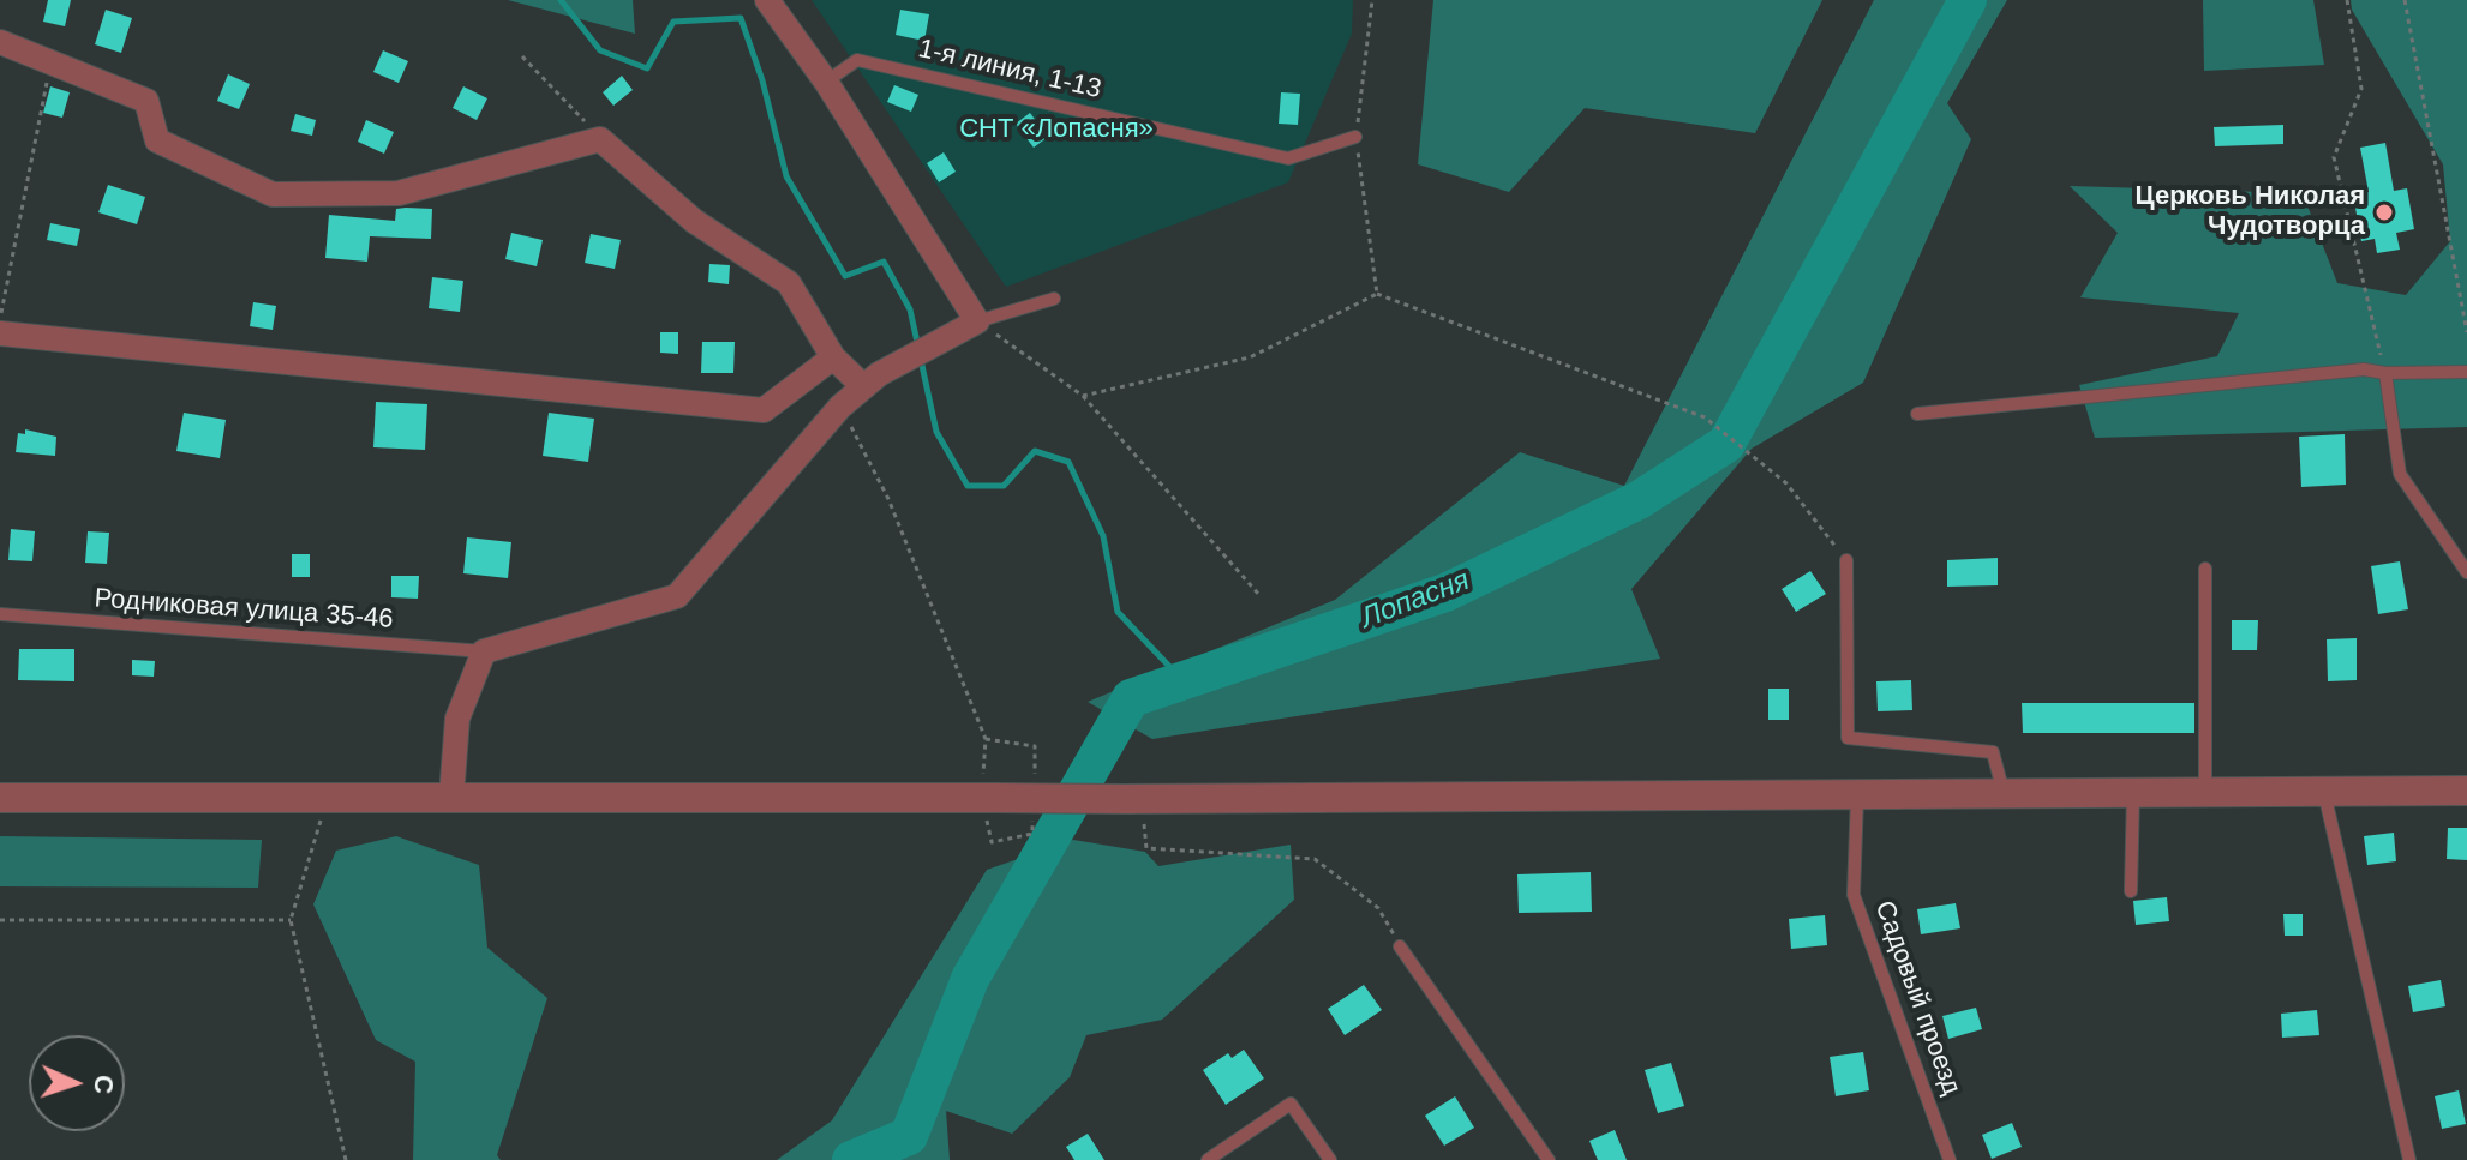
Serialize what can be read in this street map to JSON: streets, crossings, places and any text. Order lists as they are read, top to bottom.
{
  "streets": {
    "lane": ["1-я линия, 1-13", "Родниковая улица 35-46", "Садовый проезд"]
  },
  "water": ["Лопасня"],
  "parks": ["СНТ «Лопасня»"],
  "places": ["Церковь Николая Чудотворца"],
  "north": "right"
}
